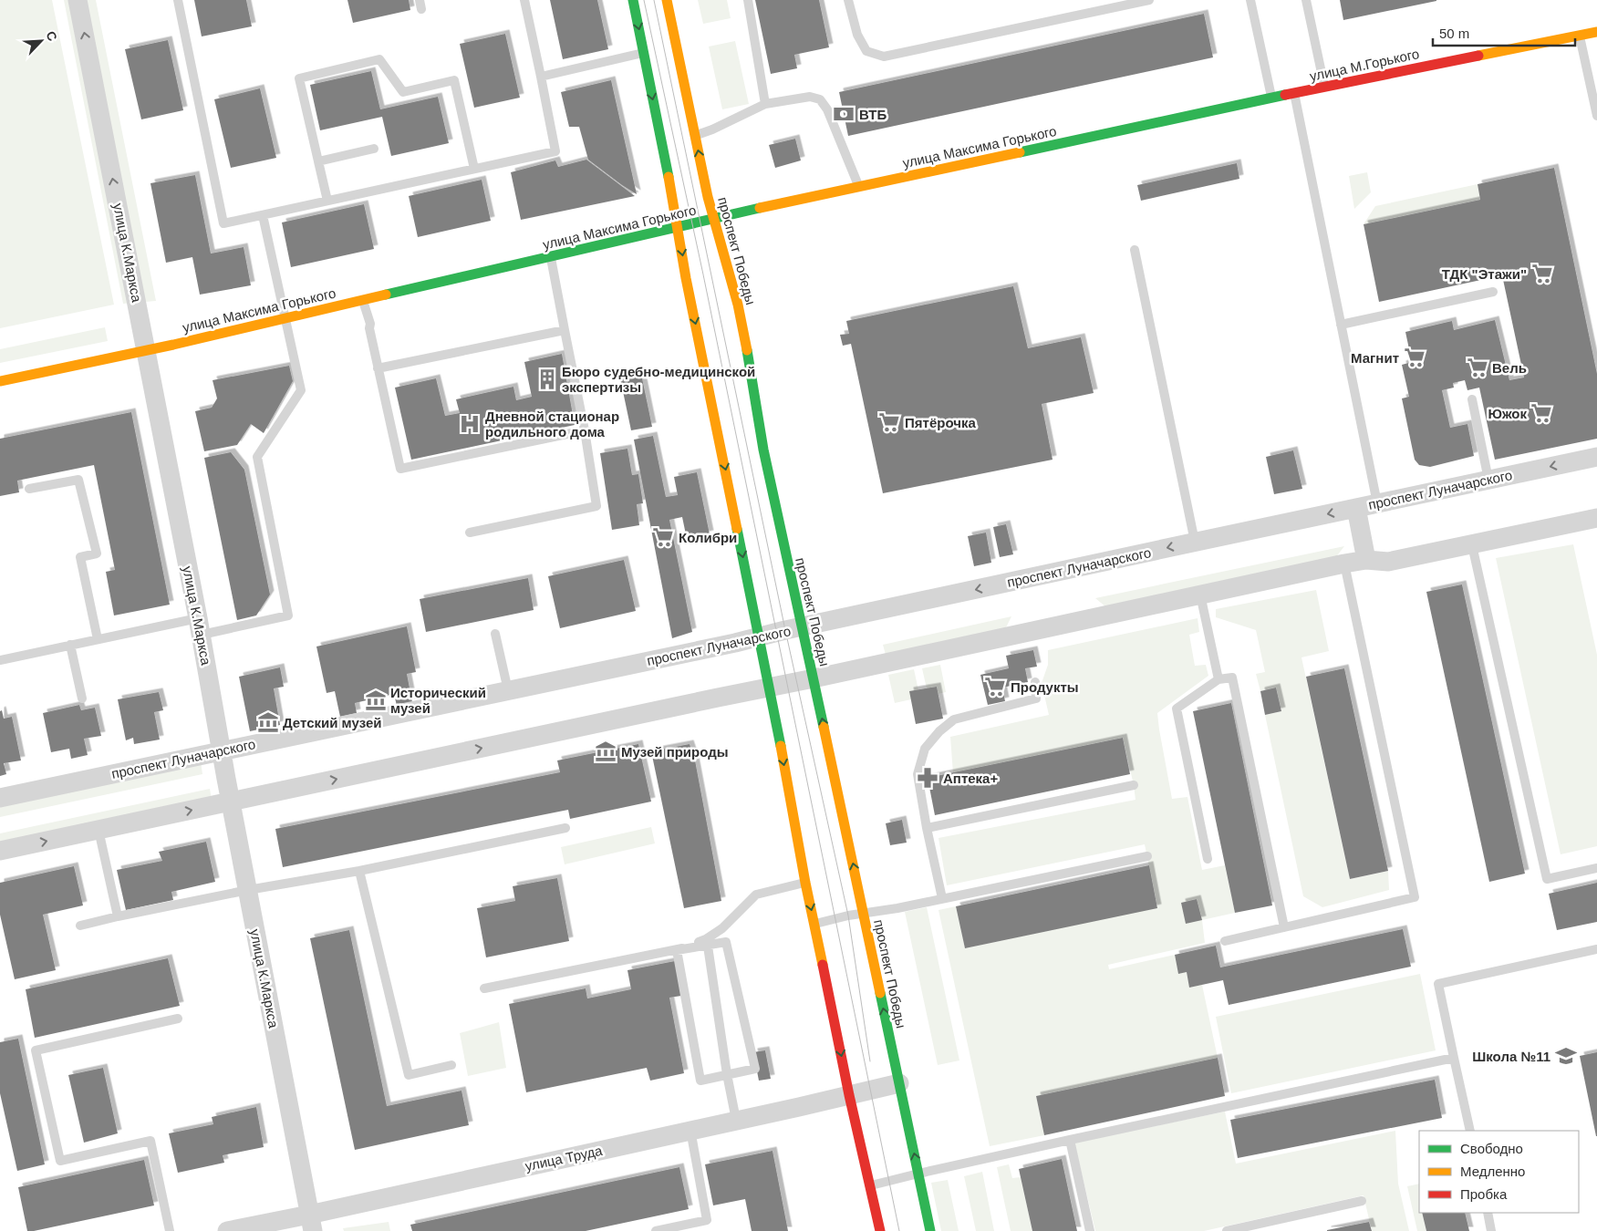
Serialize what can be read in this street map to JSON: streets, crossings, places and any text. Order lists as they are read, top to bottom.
{
  "streets": {
    "main road": ["улица М.Горького", "улица Максима Горького", "проспект Победы"],
    "street": ["улица К.Маркса", "проспект Луначарского", "улица Труда"]
  },
  "crossings": [
    ["улица М.Горького", "улица Максима Горького"],
    ["улица Максима Горького", "проспект Победы"],
    ["улица Максима Горького", "улица К.Маркса"],
    ["проспект Победы", "проспект Луначарского"],
    ["проспект Победы", "улица Труда"],
    ["улица К.Маркса", "проспект Луначарского"],
    ["улица К.Маркса", "улица Труда"]
  ],
  "places": {
    "bank": ["ВТБ"],
    "supermarket": [
      "ТДК \"Этажи\"",
      "Магнит",
      "Вель",
      "Южок",
      "Пятёрочка",
      "Колибри",
      "Продукты"
    ],
    "building": ["Бюро судебно-медицинской экспертизы"],
    "hospital": ["Дневной стационар родильного дома"],
    "museum": ["Исторический музей", "Детский музей", "Музей природы"],
    "pharmacy": ["Аптека+"],
    "school or university": ["Школа №11"]
  },
  "legend": ["Свободно", "Медленно", "Пробка"],
  "scale_bar": "50 m",
  "north": "top right"
}
